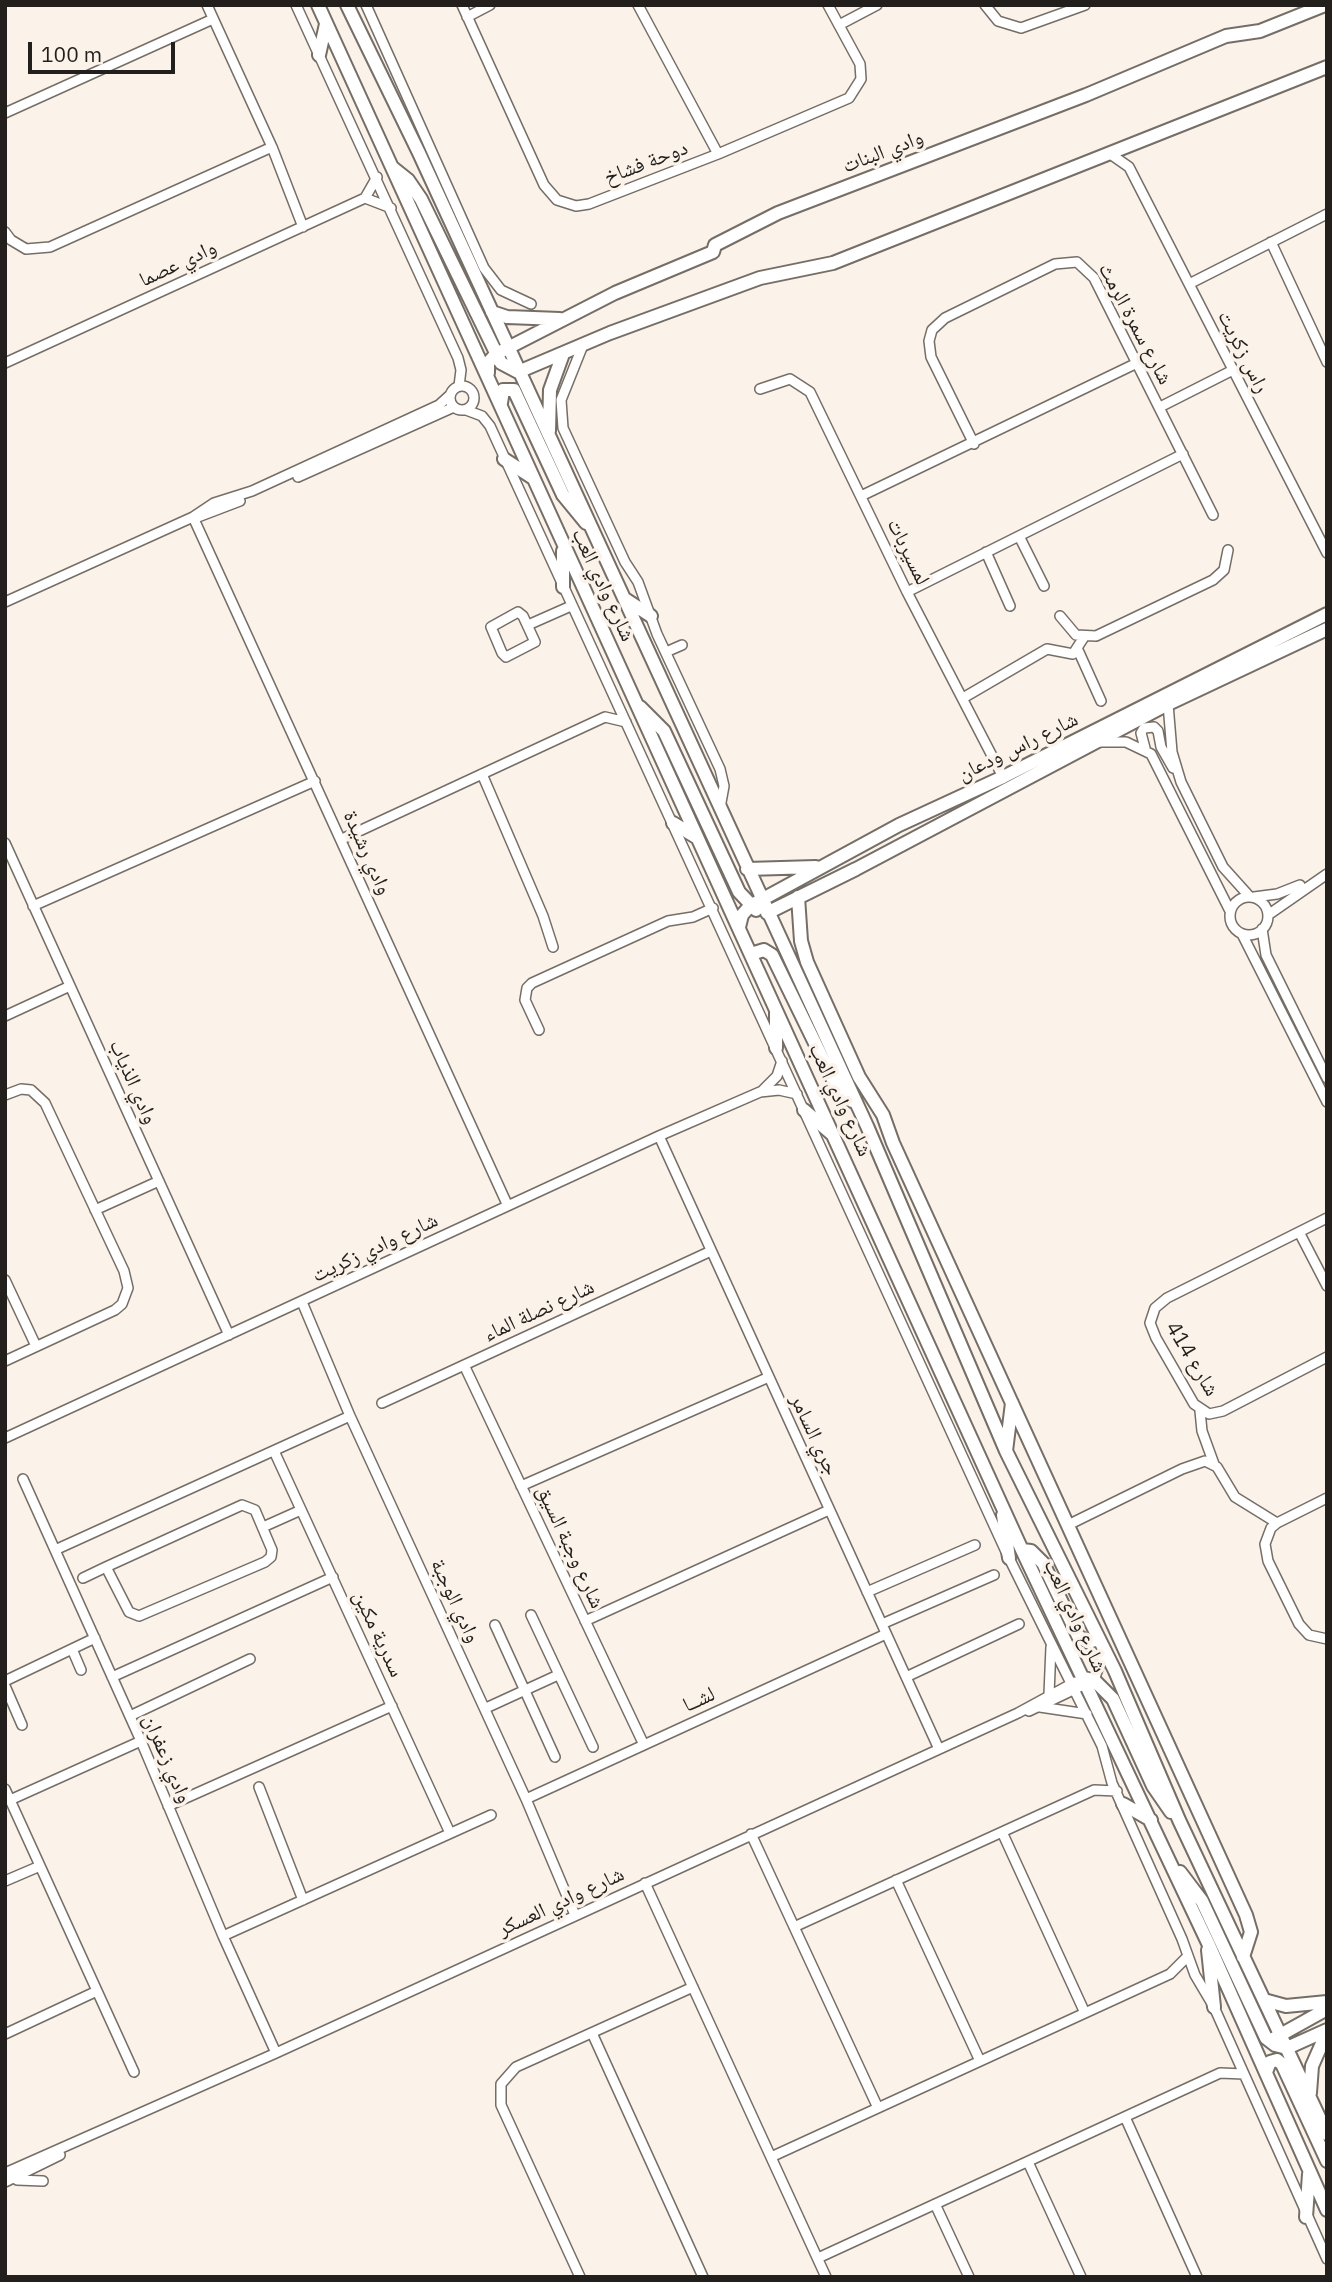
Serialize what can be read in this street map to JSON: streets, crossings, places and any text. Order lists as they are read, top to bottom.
{
  "streets": {
    "street": [
      "وادي البنات",
      "دوحة فشاخ",
      "وادي عصما",
      "شارع سمرة الرمث",
      "راس زكريت",
      "لمسيربات",
      "شارع وادي العب",
      "شارع راس ودعان",
      "وادي رشيدة",
      "وادي الذياب",
      "شارع وادي زكريت",
      "شارع نصلة الماء",
      "شارع 414",
      "جري السامر",
      "شارع وجبة السيق",
      "وادي الوجبة",
      "سدرية مكين",
      "لشــا",
      "وادي زعفران",
      "شارع وادي العسكر"
    ]
  },
  "crossings": [
    ["وادي البنات", "شارع وادي العب"],
    ["لمسيربات", "شارع راس ودعان"],
    ["شارع وادي العب", "شارع راس ودعان"],
    ["شارع وادي العب", "شارع وادي العسكر"],
    ["وادي رشيدة", "شارع وادي زكريت"],
    ["وادي الذياب", "شارع وادي زكريت"],
    ["شارع وادي زكريت", "جري السامر"],
    ["شارع وادي زكريت", "وادي الوجبة"],
    ["شارع نصلة الماء", "جري السامر"],
    ["شارع نصلة الماء", "شارع وجبة السيق"],
    ["جري السامر", "لشــا"],
    ["جري السامر", "شارع وادي العسكر"],
    ["شارع وجبة السيق", "لشــا"],
    ["وادي الوجبة", "لشــا"],
    ["وادي الوجبة", "شارع وادي العسكر"],
    ["وادي زعفران", "شارع وادي العسكر"]
  ],
  "scale_bar": "100 m"
}
